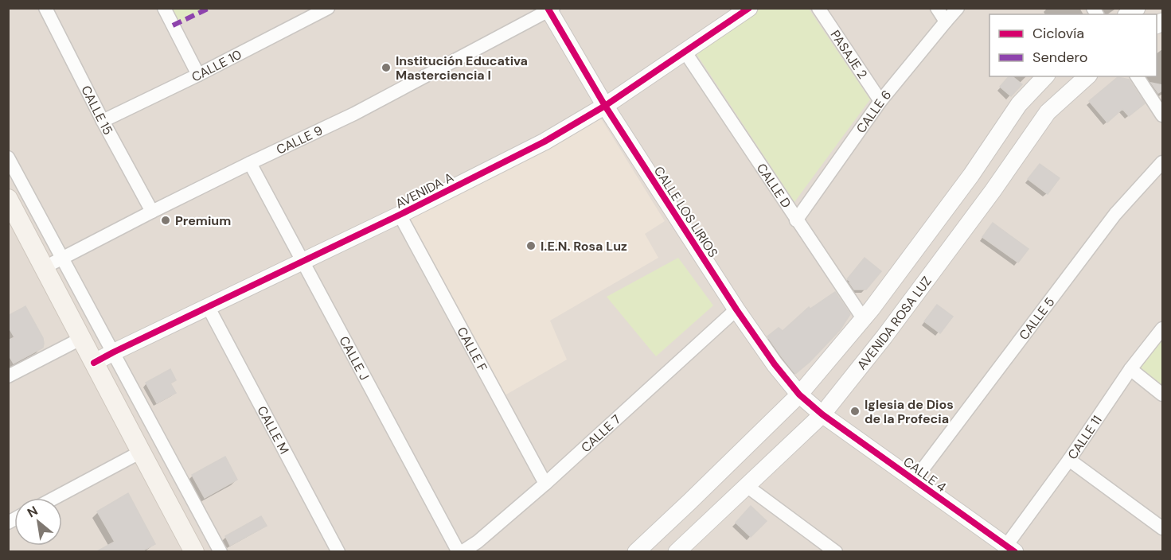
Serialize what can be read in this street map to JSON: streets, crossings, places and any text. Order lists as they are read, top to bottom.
{
  "streets": {
    "street": [
      "PASAJE 2",
      "CALLE 10",
      "CALLE 15",
      "CALLE 6",
      "CALLE 9",
      "CALLE D",
      "AVENIDA A",
      "CALLE LOS LIRIOS",
      "CALLE 5",
      "AVENIDA ROSA LUZ",
      "CALLE F",
      "CALLE J",
      "CALLE M",
      "CALLE 7",
      "CALLE 11",
      "CALLE 4"
    ]
  },
  "crossings": [
    ["PASAJE 2", "CALLE 6"],
    ["CALLE 10", "CALLE 15"],
    ["CALLE 15", "CALLE 9"],
    ["CALLE 6", "CALLE D"],
    ["CALLE 9", "CALLE LOS LIRIOS"],
    ["CALLE 9", "CALLE J"],
    ["CALLE D", "AVENIDA A"],
    ["CALLE D", "AVENIDA ROSA LUZ"],
    ["AVENIDA A", "CALLE LOS LIRIOS"],
    ["AVENIDA A", "CALLE F"],
    ["AVENIDA A", "CALLE J"],
    ["AVENIDA A", "CALLE M"],
    ["CALLE LOS LIRIOS", "AVENIDA ROSA LUZ"],
    ["CALLE LOS LIRIOS", "CALLE 7"],
    ["CALLE LOS LIRIOS", "CALLE 4"],
    ["CALLE 5", "CALLE 4"],
    ["AVENIDA ROSA LUZ", "CALLE 4"],
    ["CALLE F", "CALLE 7"],
    ["CALLE J", "CALLE 7"],
    ["CALLE 11", "CALLE 4"]
  ],
  "places": [
    "Institución Educativa Masterciencia I",
    "Premium",
    "I.E.N. Rosa Luz",
    "Iglesia de Dios de la Profecia"
  ],
  "legend": ["Ciclovía", "Sendero"],
  "north": "top left"
}
